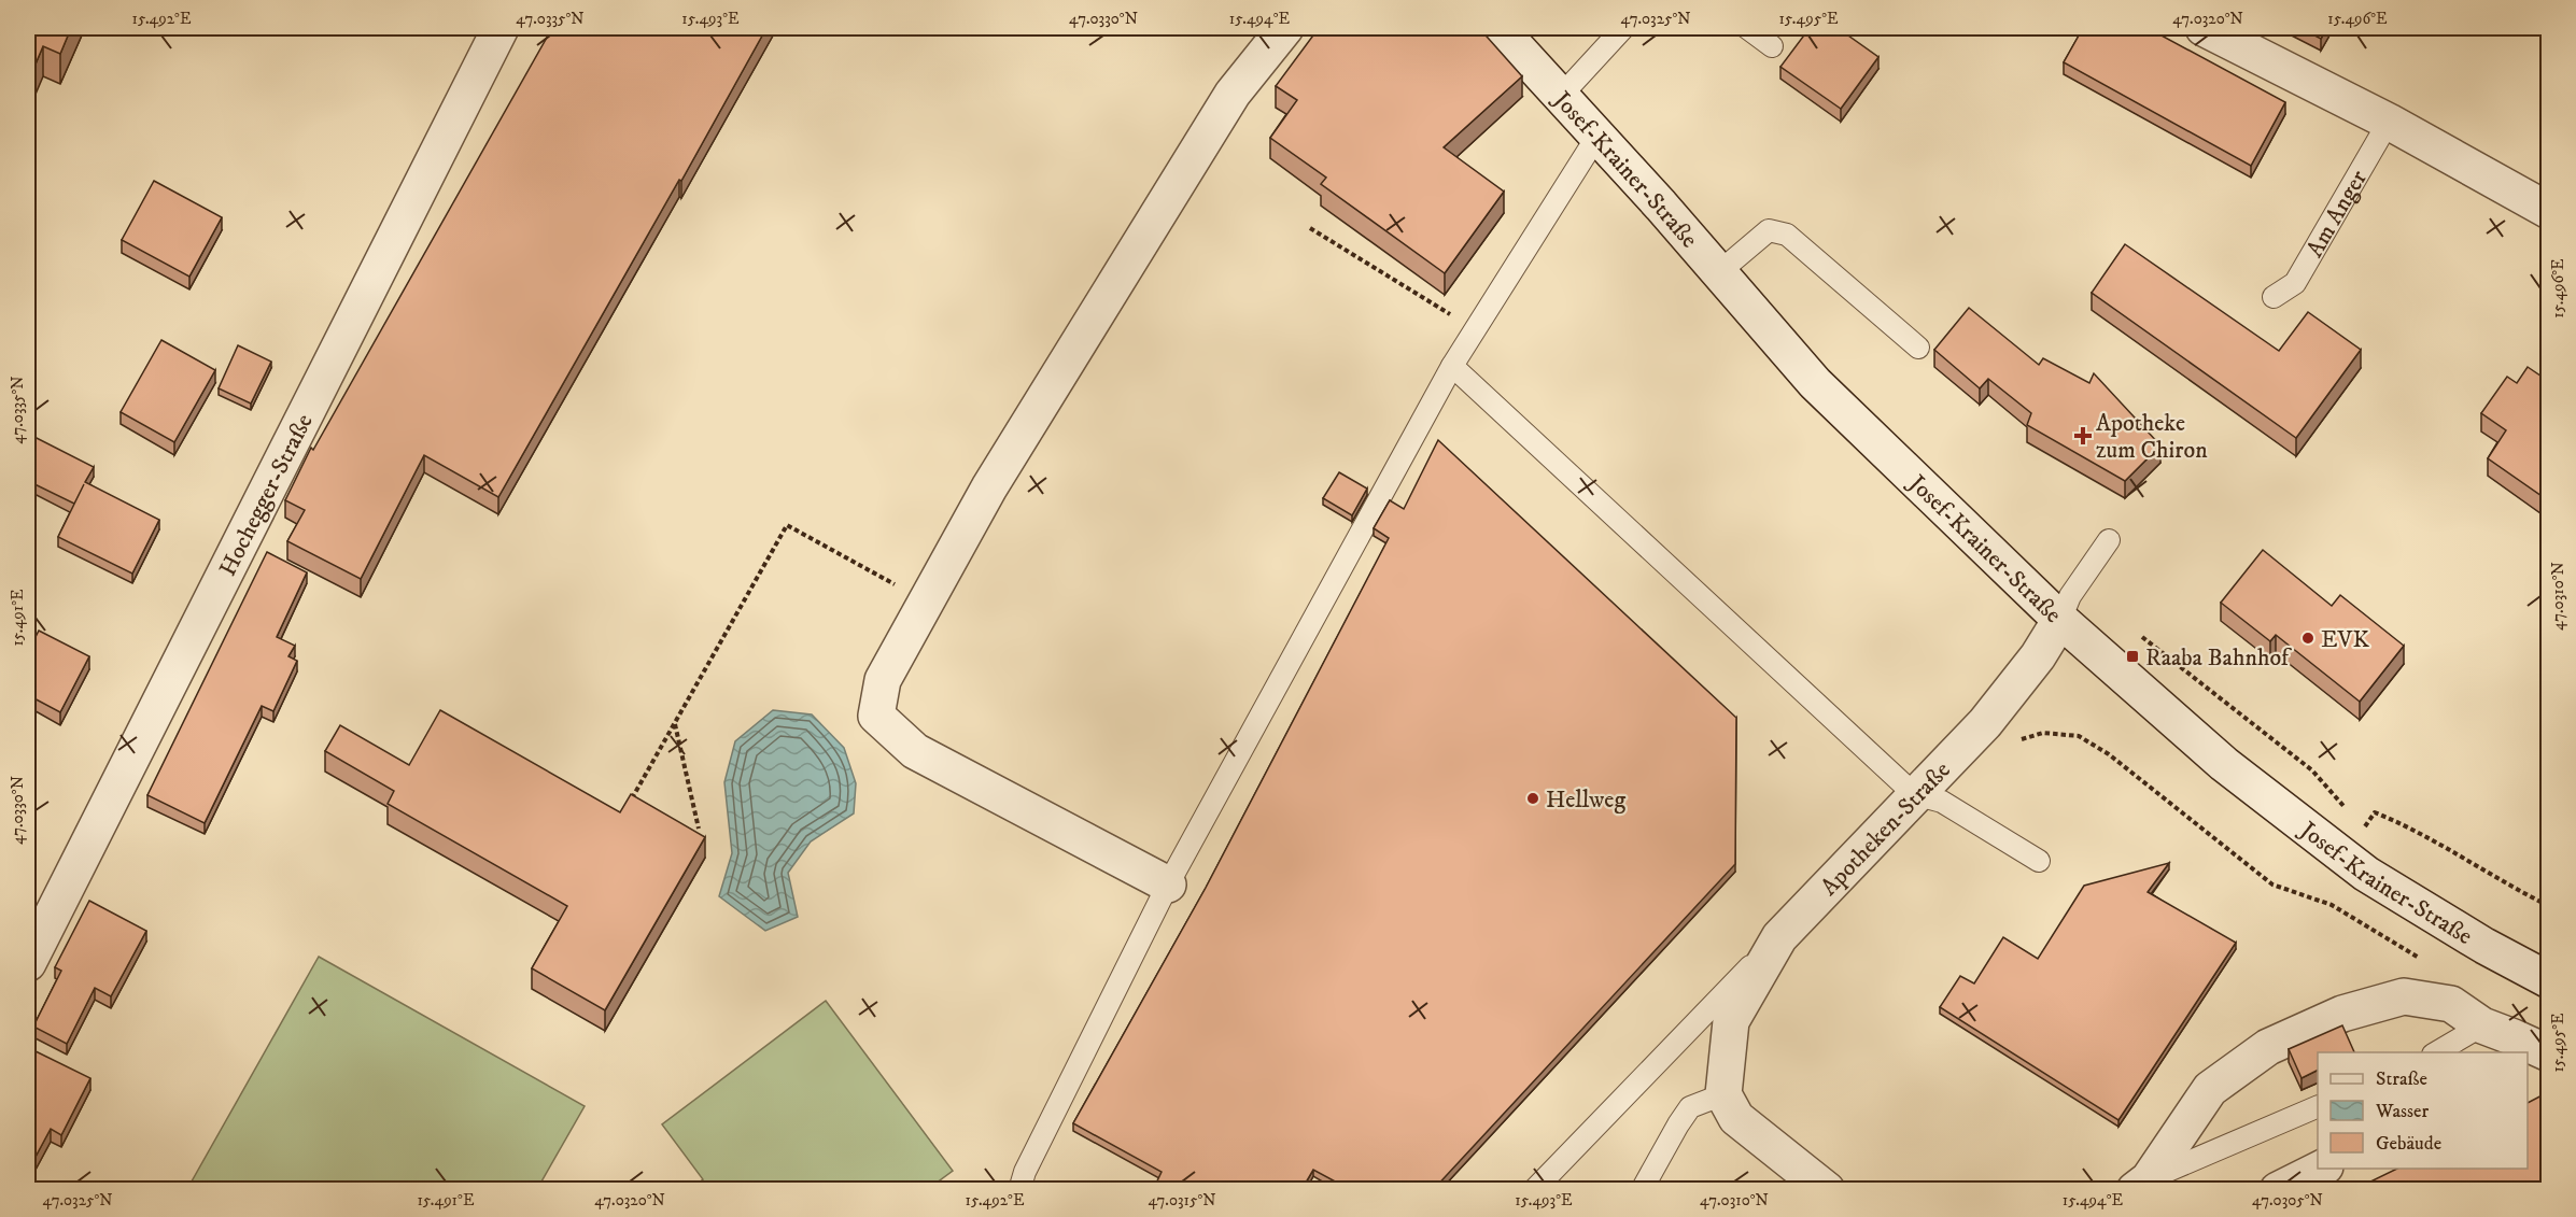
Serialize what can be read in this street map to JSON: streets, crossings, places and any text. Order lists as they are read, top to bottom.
{
  "streets": {
    "street": ["Josef-Krainer-Straße", "Hochegger-Straße", "Apotheken-Straße"],
    "lane": ["Am Anger"]
  },
  "crossings": [
    ["Josef-Krainer-Straße", "Apotheken-Straße"]
  ],
  "places": {
    "health": ["Apotheke zum Chiron"],
    "other": ["EVK", "Hellweg"],
    "transit": ["Raaba Bahnhof"]
  },
  "legend": ["Straße", "Wasser", "Gebäude"],
  "coordinates": [
    "15.492°E",
    "47.0335°N",
    "15.493°E",
    "47.0330°N",
    "15.494°E",
    "47.0325°N",
    "15.495°E",
    "47.0320°N",
    "15.496°E",
    "47.0310°N",
    "15.491°E",
    "47.0315°N",
    "47.0305°N"
  ]
}
